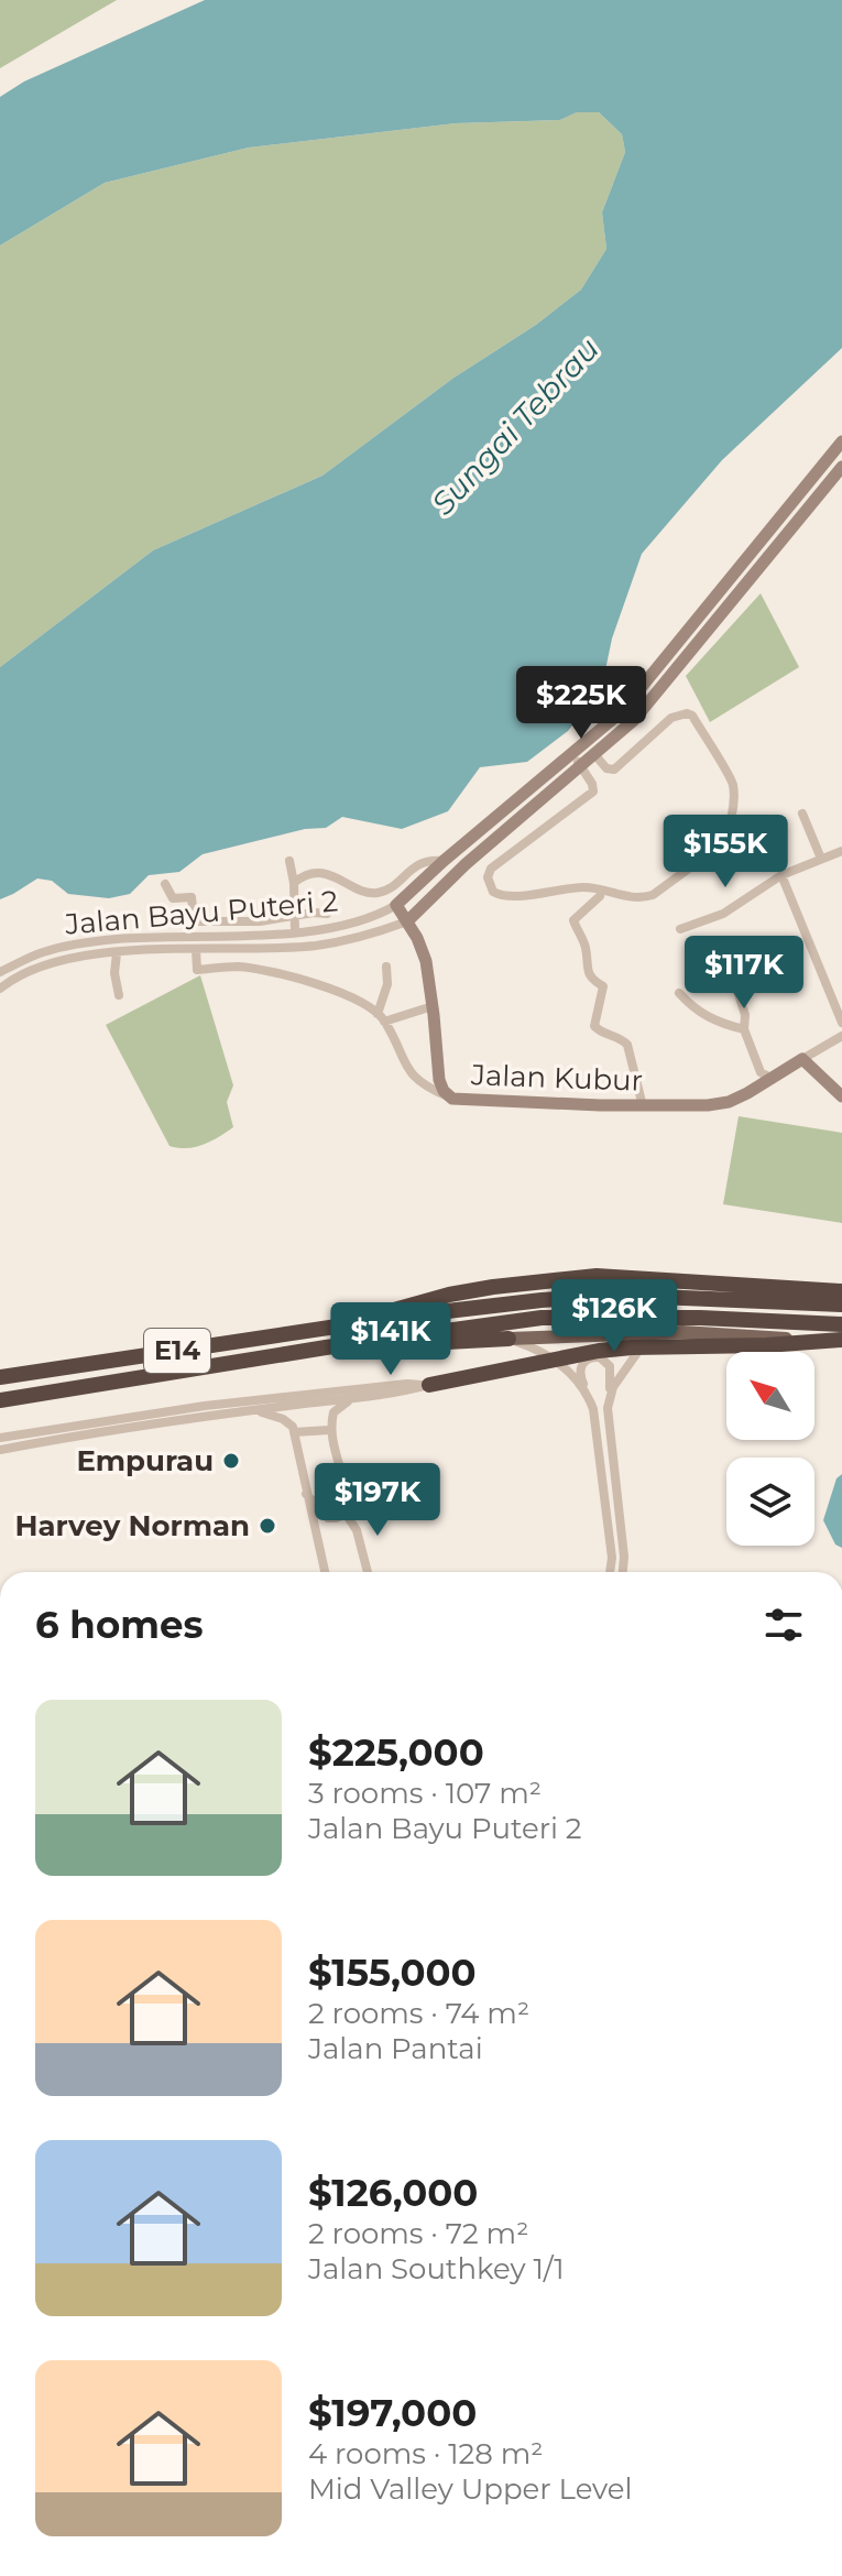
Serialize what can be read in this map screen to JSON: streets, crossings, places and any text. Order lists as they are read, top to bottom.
{
  "streets": {
    "highway": ["E14"],
    "street": ["Jalan Bayu Puteri 2", "Jalan Kubur"]
  },
  "crossings": [
    ["Jalan Bayu Puteri 2", "Jalan Kubur"]
  ],
  "water": ["Sungai Tebrau"],
  "places": ["Empurau", "Harvey Norman"],
  "north": "top left",
  "page": {
    "price": [
      "$225K",
      "$155K",
      "$117K",
      "$126K",
      "$141K",
      "$197K"
    ],
    "heading": "6 homes",
    "list": [
      {
        "name": "$225,000",
        "note": "3 rooms · 107 m² · Jalan Bayu Puteri 2"
      },
      {
        "name": "$155,000",
        "note": "2 rooms · 74 m² · Jalan Pantai"
      },
      {
        "name": "$126,000",
        "note": "2 rooms · 72 m² · Jalan Southkey 1/1"
      },
      {
        "name": "$197,000",
        "note": "4 rooms · 128 m² · Mid Valley Upper Level"
      }
    ]
  }
}
